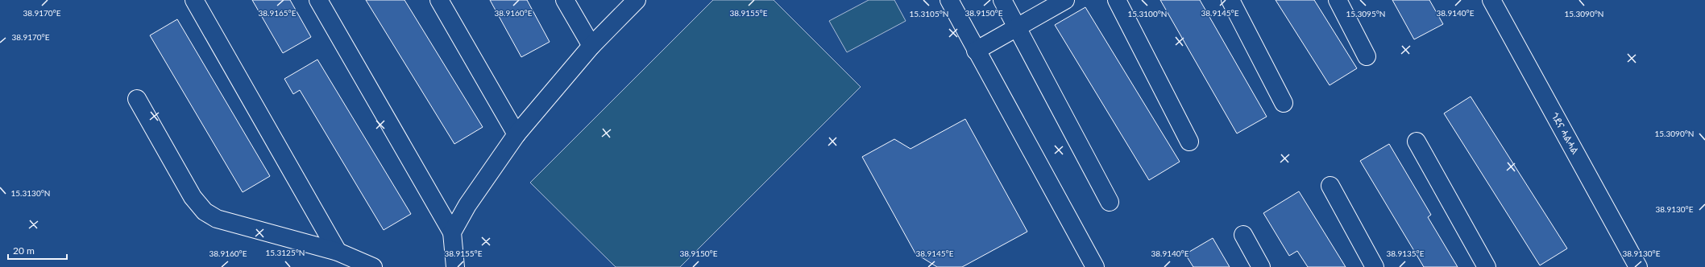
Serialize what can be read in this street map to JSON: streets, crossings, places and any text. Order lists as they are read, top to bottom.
{
  "streets": {
    "street": ["ጎደና ሓልሓል"]
  },
  "scale_bar": "20 m",
  "coordinates": [
    "38.9170°E",
    "38.9165°E",
    "38.9160°E",
    "38.9150°E",
    "38.9145°E",
    "38.9140°E",
    "38.9155°E",
    "15.3105°N",
    "15.3100°N",
    "15.3095°N",
    "15.3090°N",
    "15.3130°N",
    "38.9130°E",
    "15.3125°N",
    "38.9135°E"
  ]
}
